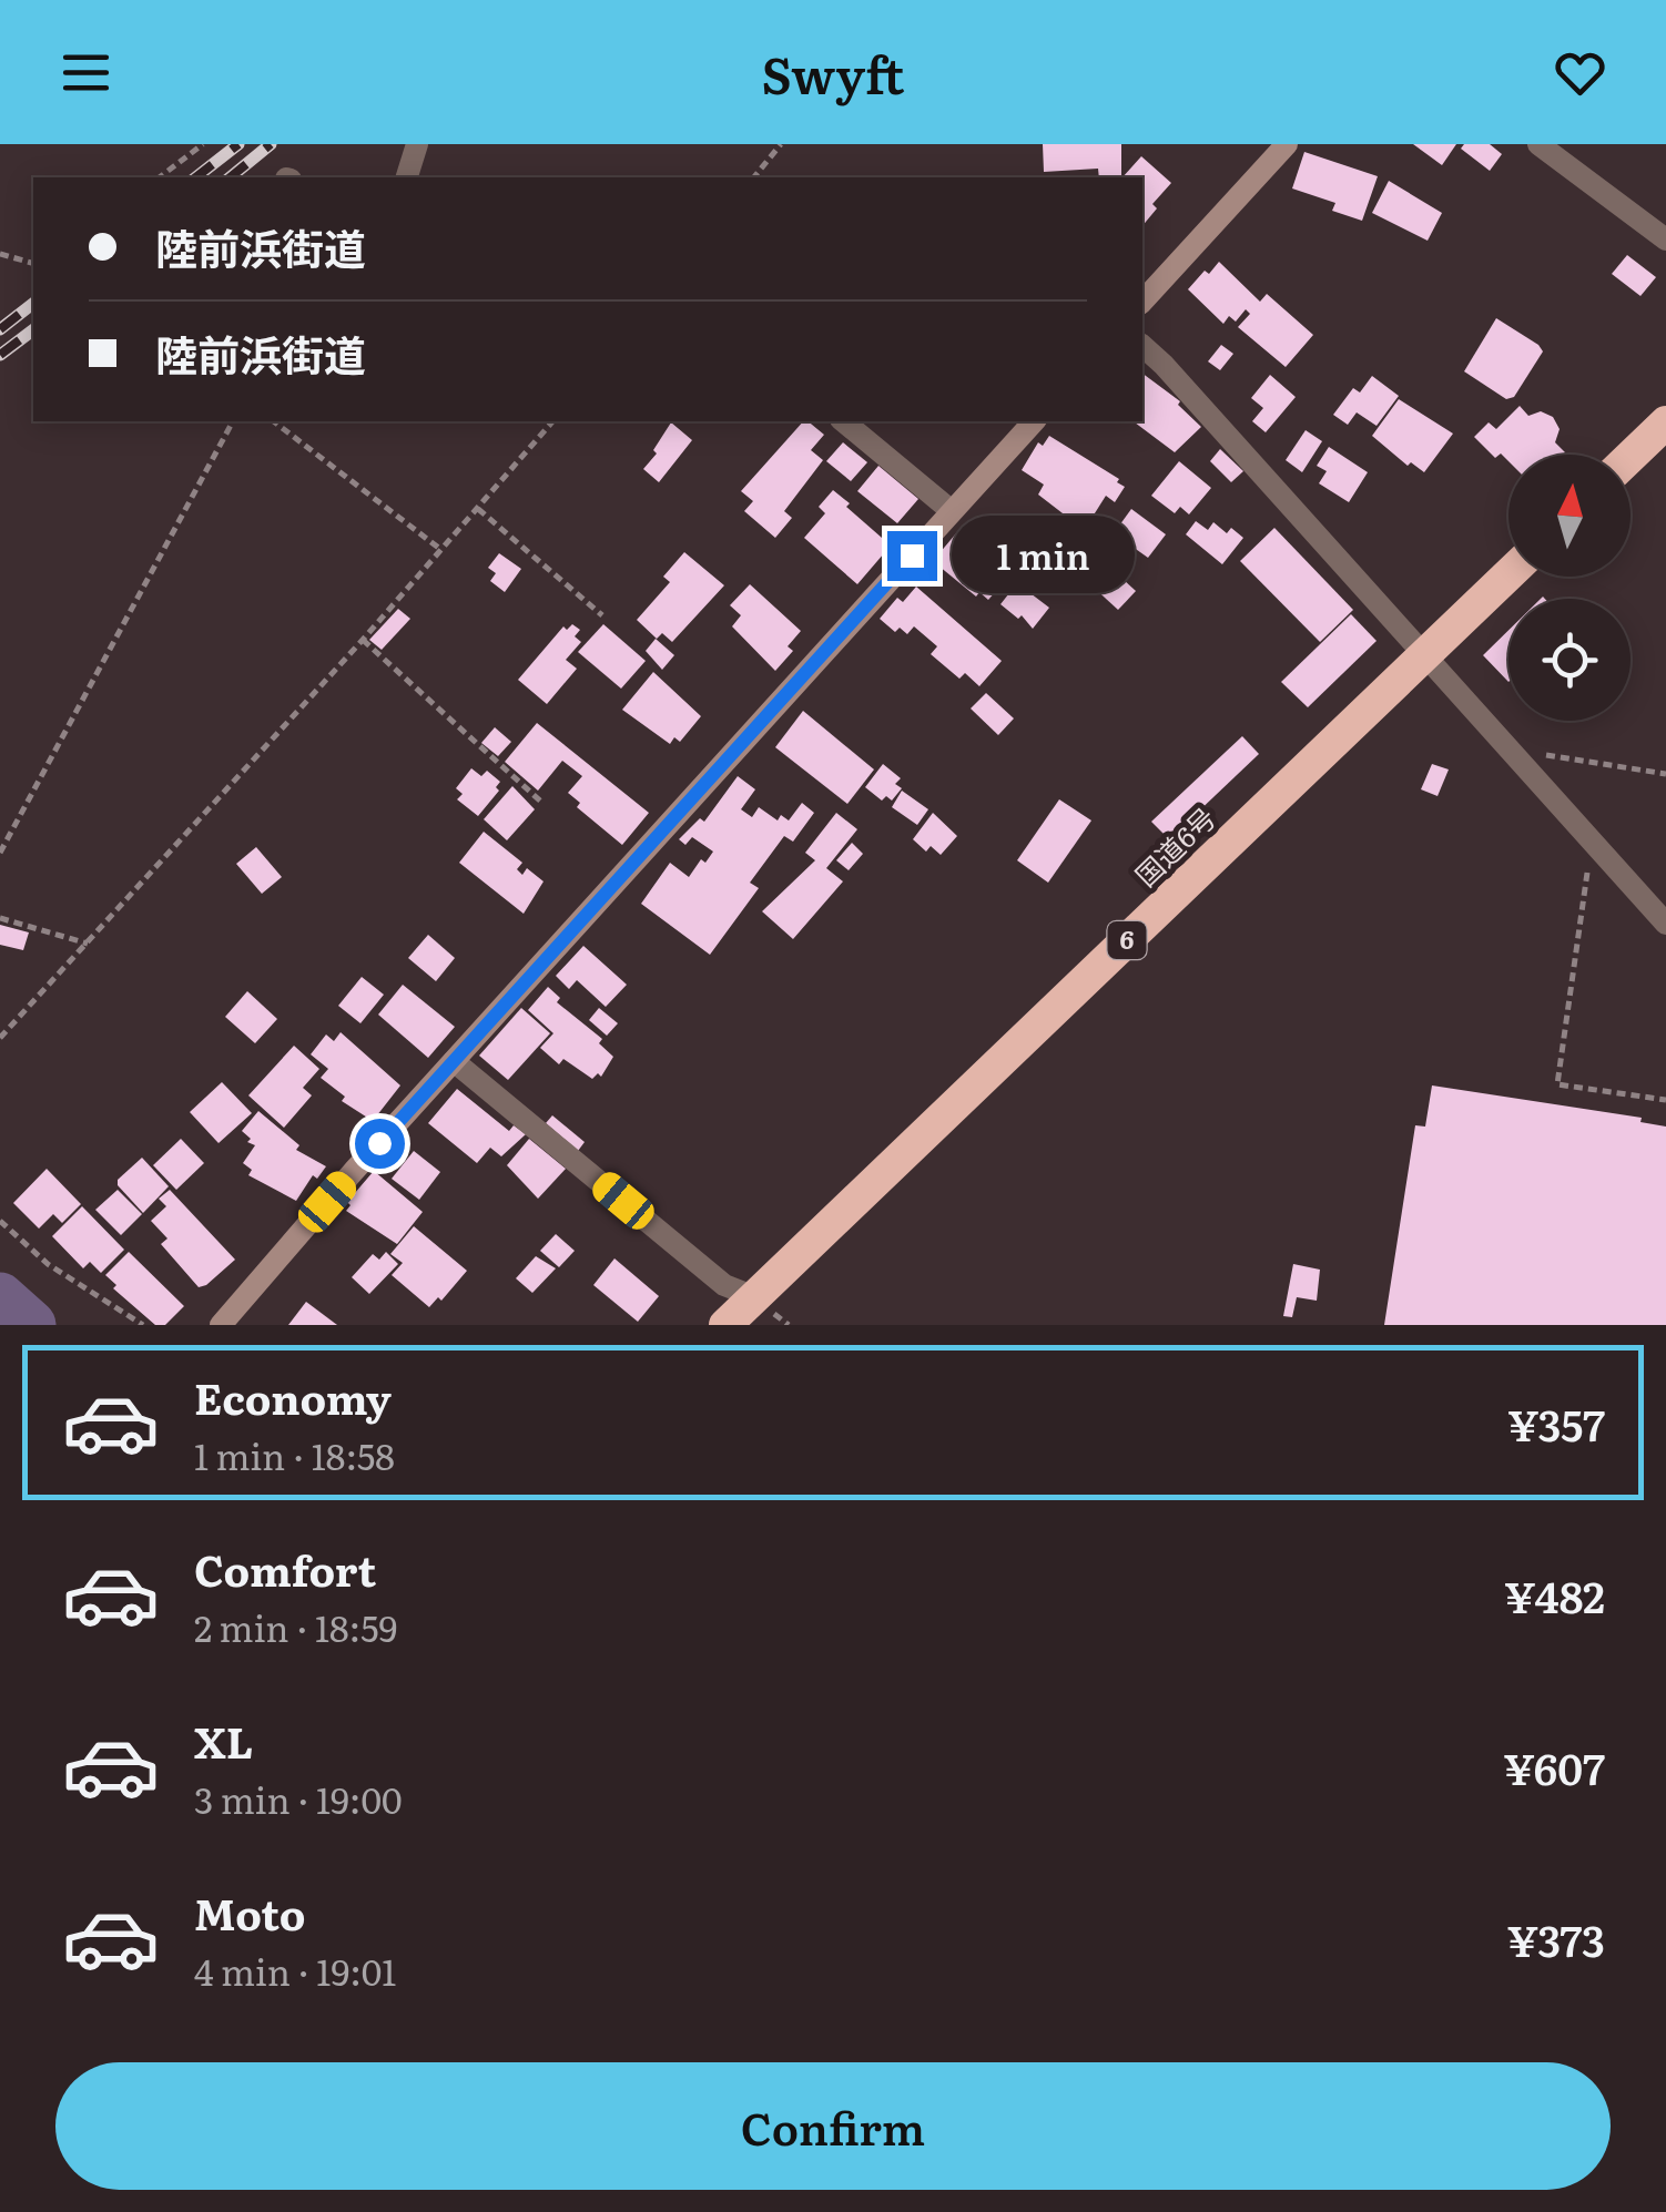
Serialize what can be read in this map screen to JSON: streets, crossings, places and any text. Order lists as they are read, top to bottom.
{
  "streets": {
    "highway": ["国道6号", "6"]
  },
  "north": "top",
  "page": {
    "header": "Swyft",
    "banner": ["陸前浜街道", "陸前浜街道"],
    "bubble": "1 min",
    "list": [
      {
        "name": "Economy",
        "note": "1 min · 18:58",
        "value": "¥357"
      },
      {
        "name": "Comfort",
        "note": "2 min · 18:59",
        "value": "¥482"
      },
      {
        "name": "XL",
        "note": "3 min · 19:00",
        "value": "¥607"
      },
      {
        "name": "Moto",
        "note": "4 min · 19:01",
        "value": "¥373"
      }
    ],
    "buttons": "Confirm"
  }
}
